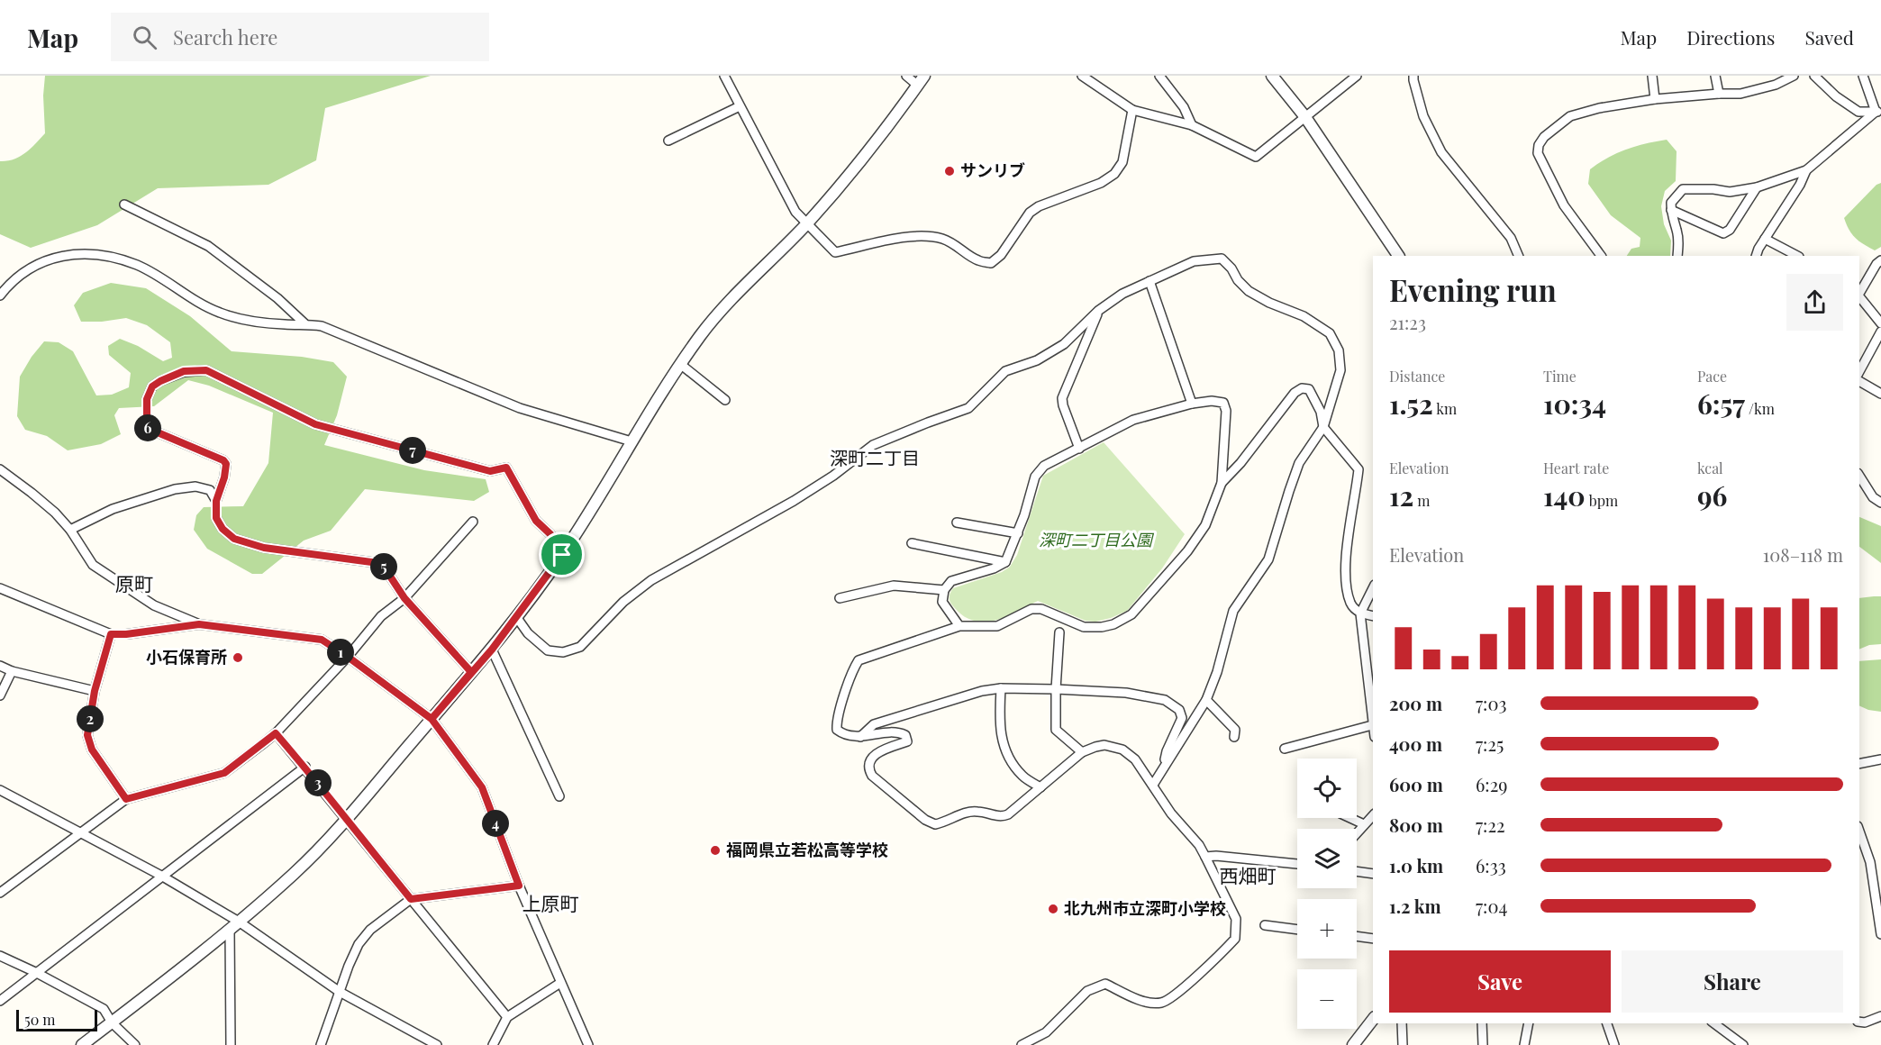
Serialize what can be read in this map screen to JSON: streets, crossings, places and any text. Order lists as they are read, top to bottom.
{
  "districts": [
    "深町二丁目",
    "原町",
    "西畑町",
    "上原町"
  ],
  "parks": ["深町二丁目公園"],
  "places": [
    "サンリブ",
    "小石保育所",
    "福岡県立若松高等学校",
    "北九州市立深町小学校"
  ],
  "scale_bar": "50 m",
  "page": {
    "header": "Map",
    "search": "Search here",
    "nav": ["Map", "Directions", "Saved"],
    "heading": ["Evening run", "21:23"],
    "stats": [
      ["Distance", "1.52 km"],
      ["Time", "10:34"],
      ["Pace", "6:57 /km"],
      ["Elevation", "12 m"],
      ["Heart rate", "140 bpm"],
      ["kcal", "96"]
    ],
    "pins": [
      "6",
      "7",
      "5",
      "1",
      "2",
      "3",
      "4"
    ],
    "chart": ["Elevation", "108–118 m"],
    "list": [
      {
        "name": "200 m",
        "note": "7:03"
      },
      {
        "name": "400 m",
        "note": "7:25"
      },
      {
        "name": "600 m",
        "note": "6:29"
      },
      {
        "name": "800 m",
        "note": "7:22"
      },
      {
        "name": "1.0 km",
        "note": "6:33"
      },
      {
        "name": "1.2 km",
        "note": "7:04"
      }
    ],
    "map_buttons": ["+", "−"],
    "buttons": ["Save", "Share"],
    "scale": "50 m"
  }
}
